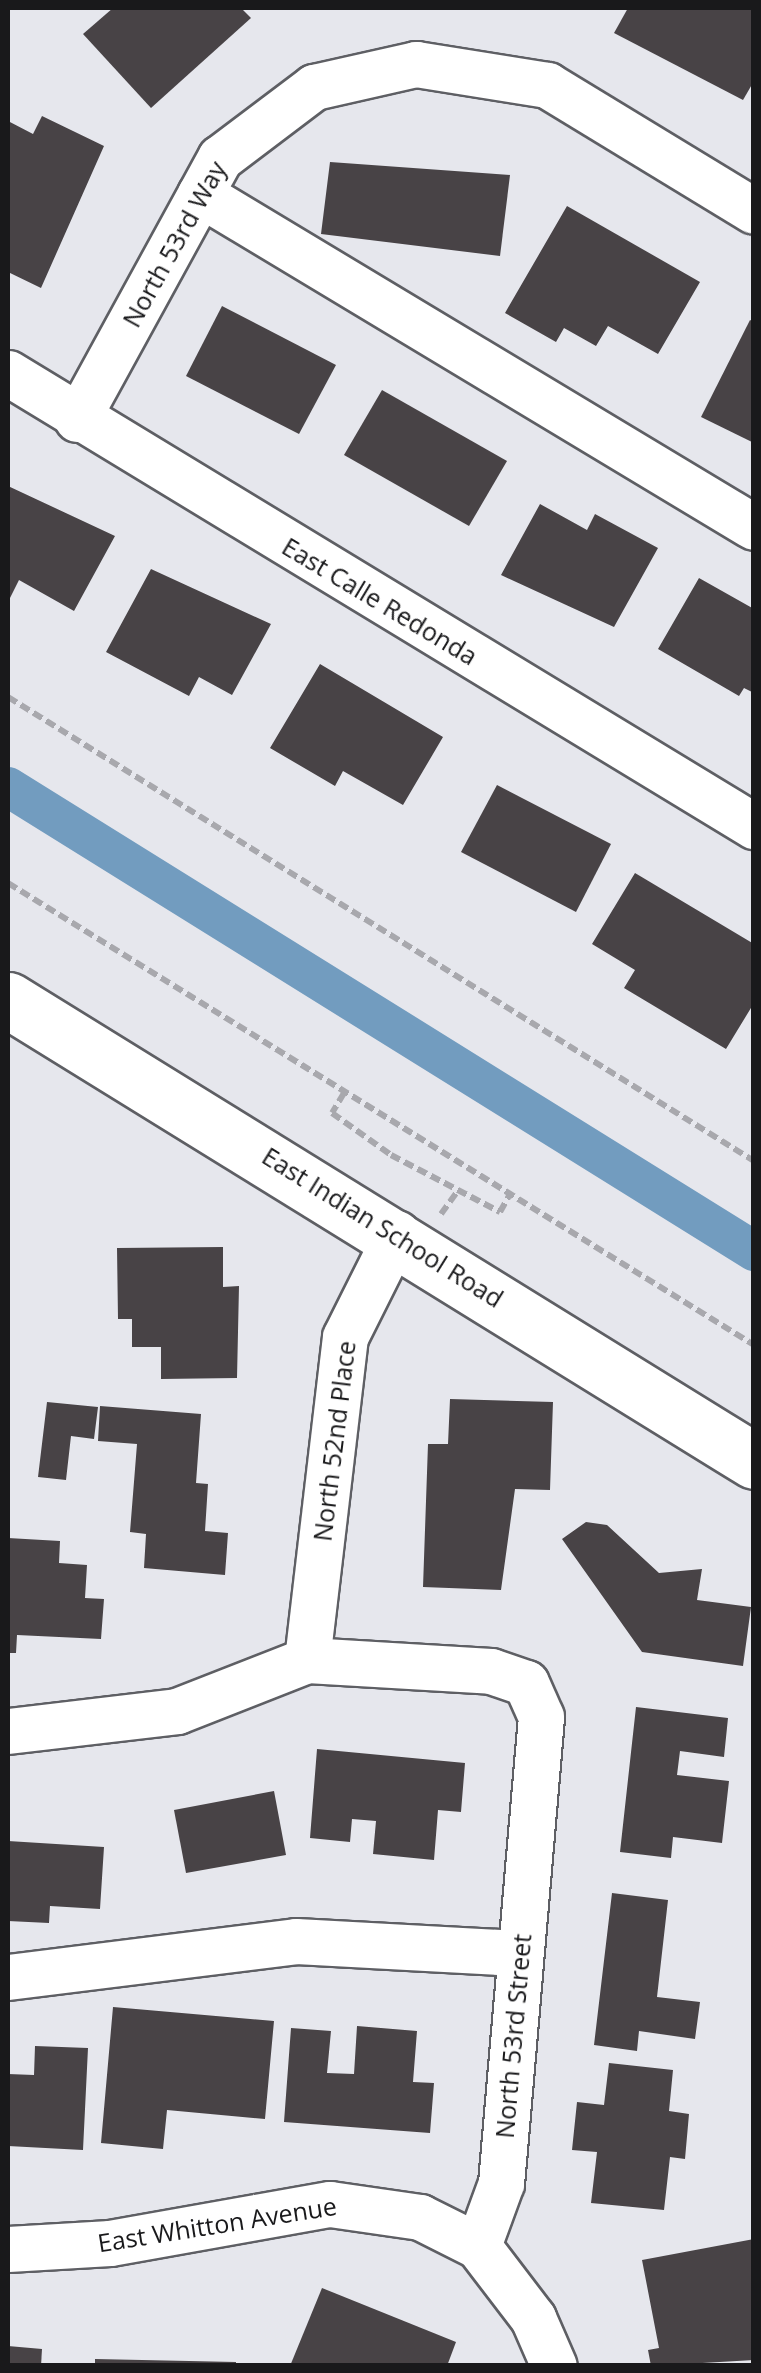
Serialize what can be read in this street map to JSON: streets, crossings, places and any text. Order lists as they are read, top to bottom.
{
  "streets": {
    "main road": ["East Indian School Road"],
    "street": [
      "North 53rd Way",
      "East Calle Redonda",
      "North 52nd Place",
      "North 53rd Street",
      "East Whitton Avenue"
    ]
  },
  "crossings": [
    ["North 53rd Way", "East Calle Redonda"],
    ["East Indian School Road", "North 52nd Place"],
    ["North 52nd Place", "North 53rd Street"],
    ["North 53rd Street", "East Whitton Avenue"]
  ]
}
